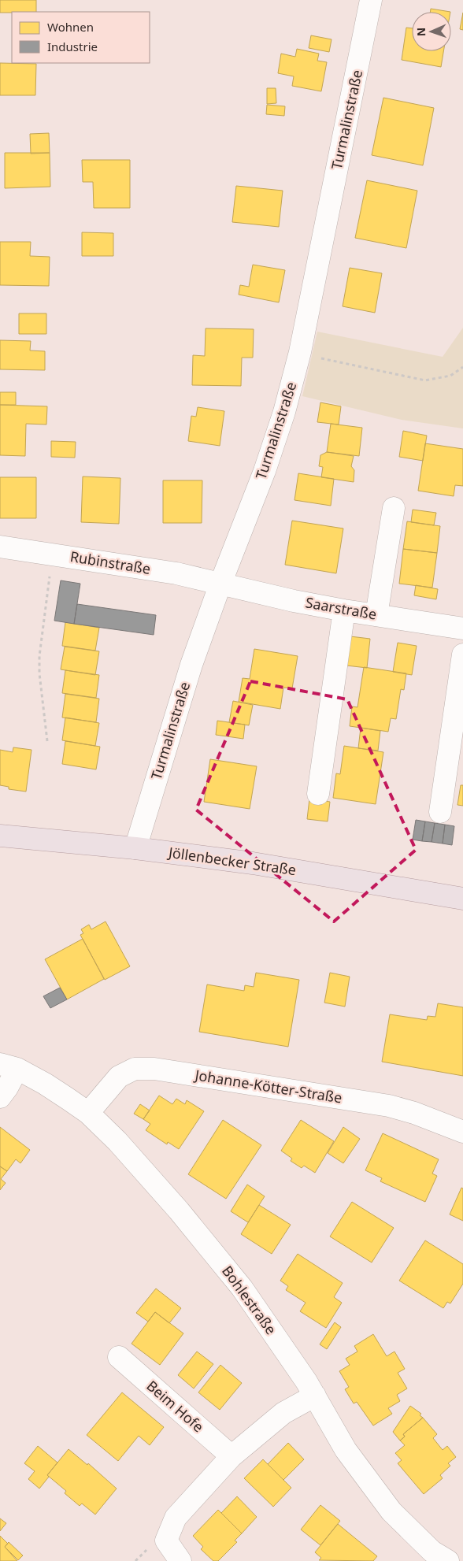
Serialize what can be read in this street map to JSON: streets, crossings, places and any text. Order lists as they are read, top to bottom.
{
  "streets": {
    "main road": ["Jöllenbecker Straße"],
    "street": [
      "Turmalinstraße",
      "Rubinstraße",
      "Saarstraße",
      "Johanne-Kötter-Straße",
      "Bohlestraße",
      "Beim Hofe"
    ]
  },
  "crossings": [
    ["Turmalinstraße", "Rubinstraße"],
    ["Turmalinstraße", "Saarstraße"],
    ["Turmalinstraße", "Jöllenbecker Straße"],
    ["Rubinstraße", "Saarstraße"],
    ["Johanne-Kötter-Straße", "Bohlestraße"]
  ],
  "legend": ["Wohnen", "Industrie"],
  "north": "left"
}
